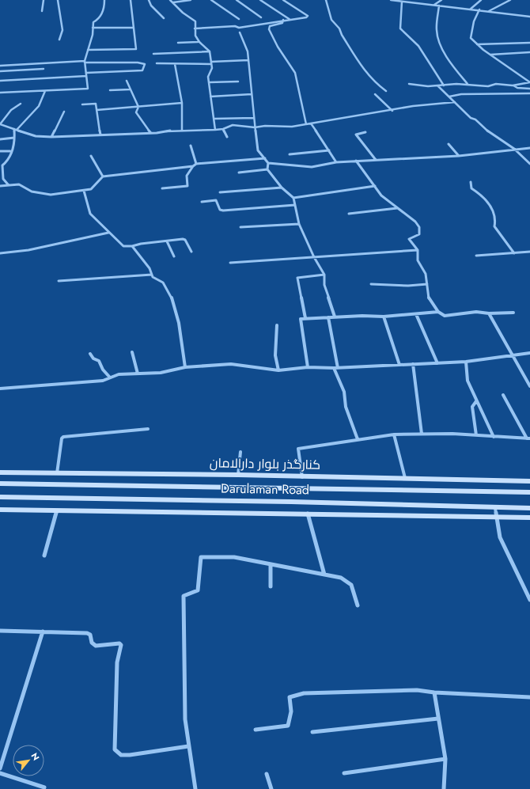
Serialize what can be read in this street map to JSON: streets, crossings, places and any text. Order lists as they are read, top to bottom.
{
  "streets": {
    "street": ["کنارگذر بلوار دارالامان", "Darulaman Road"]
  },
  "north": "top right"
}
